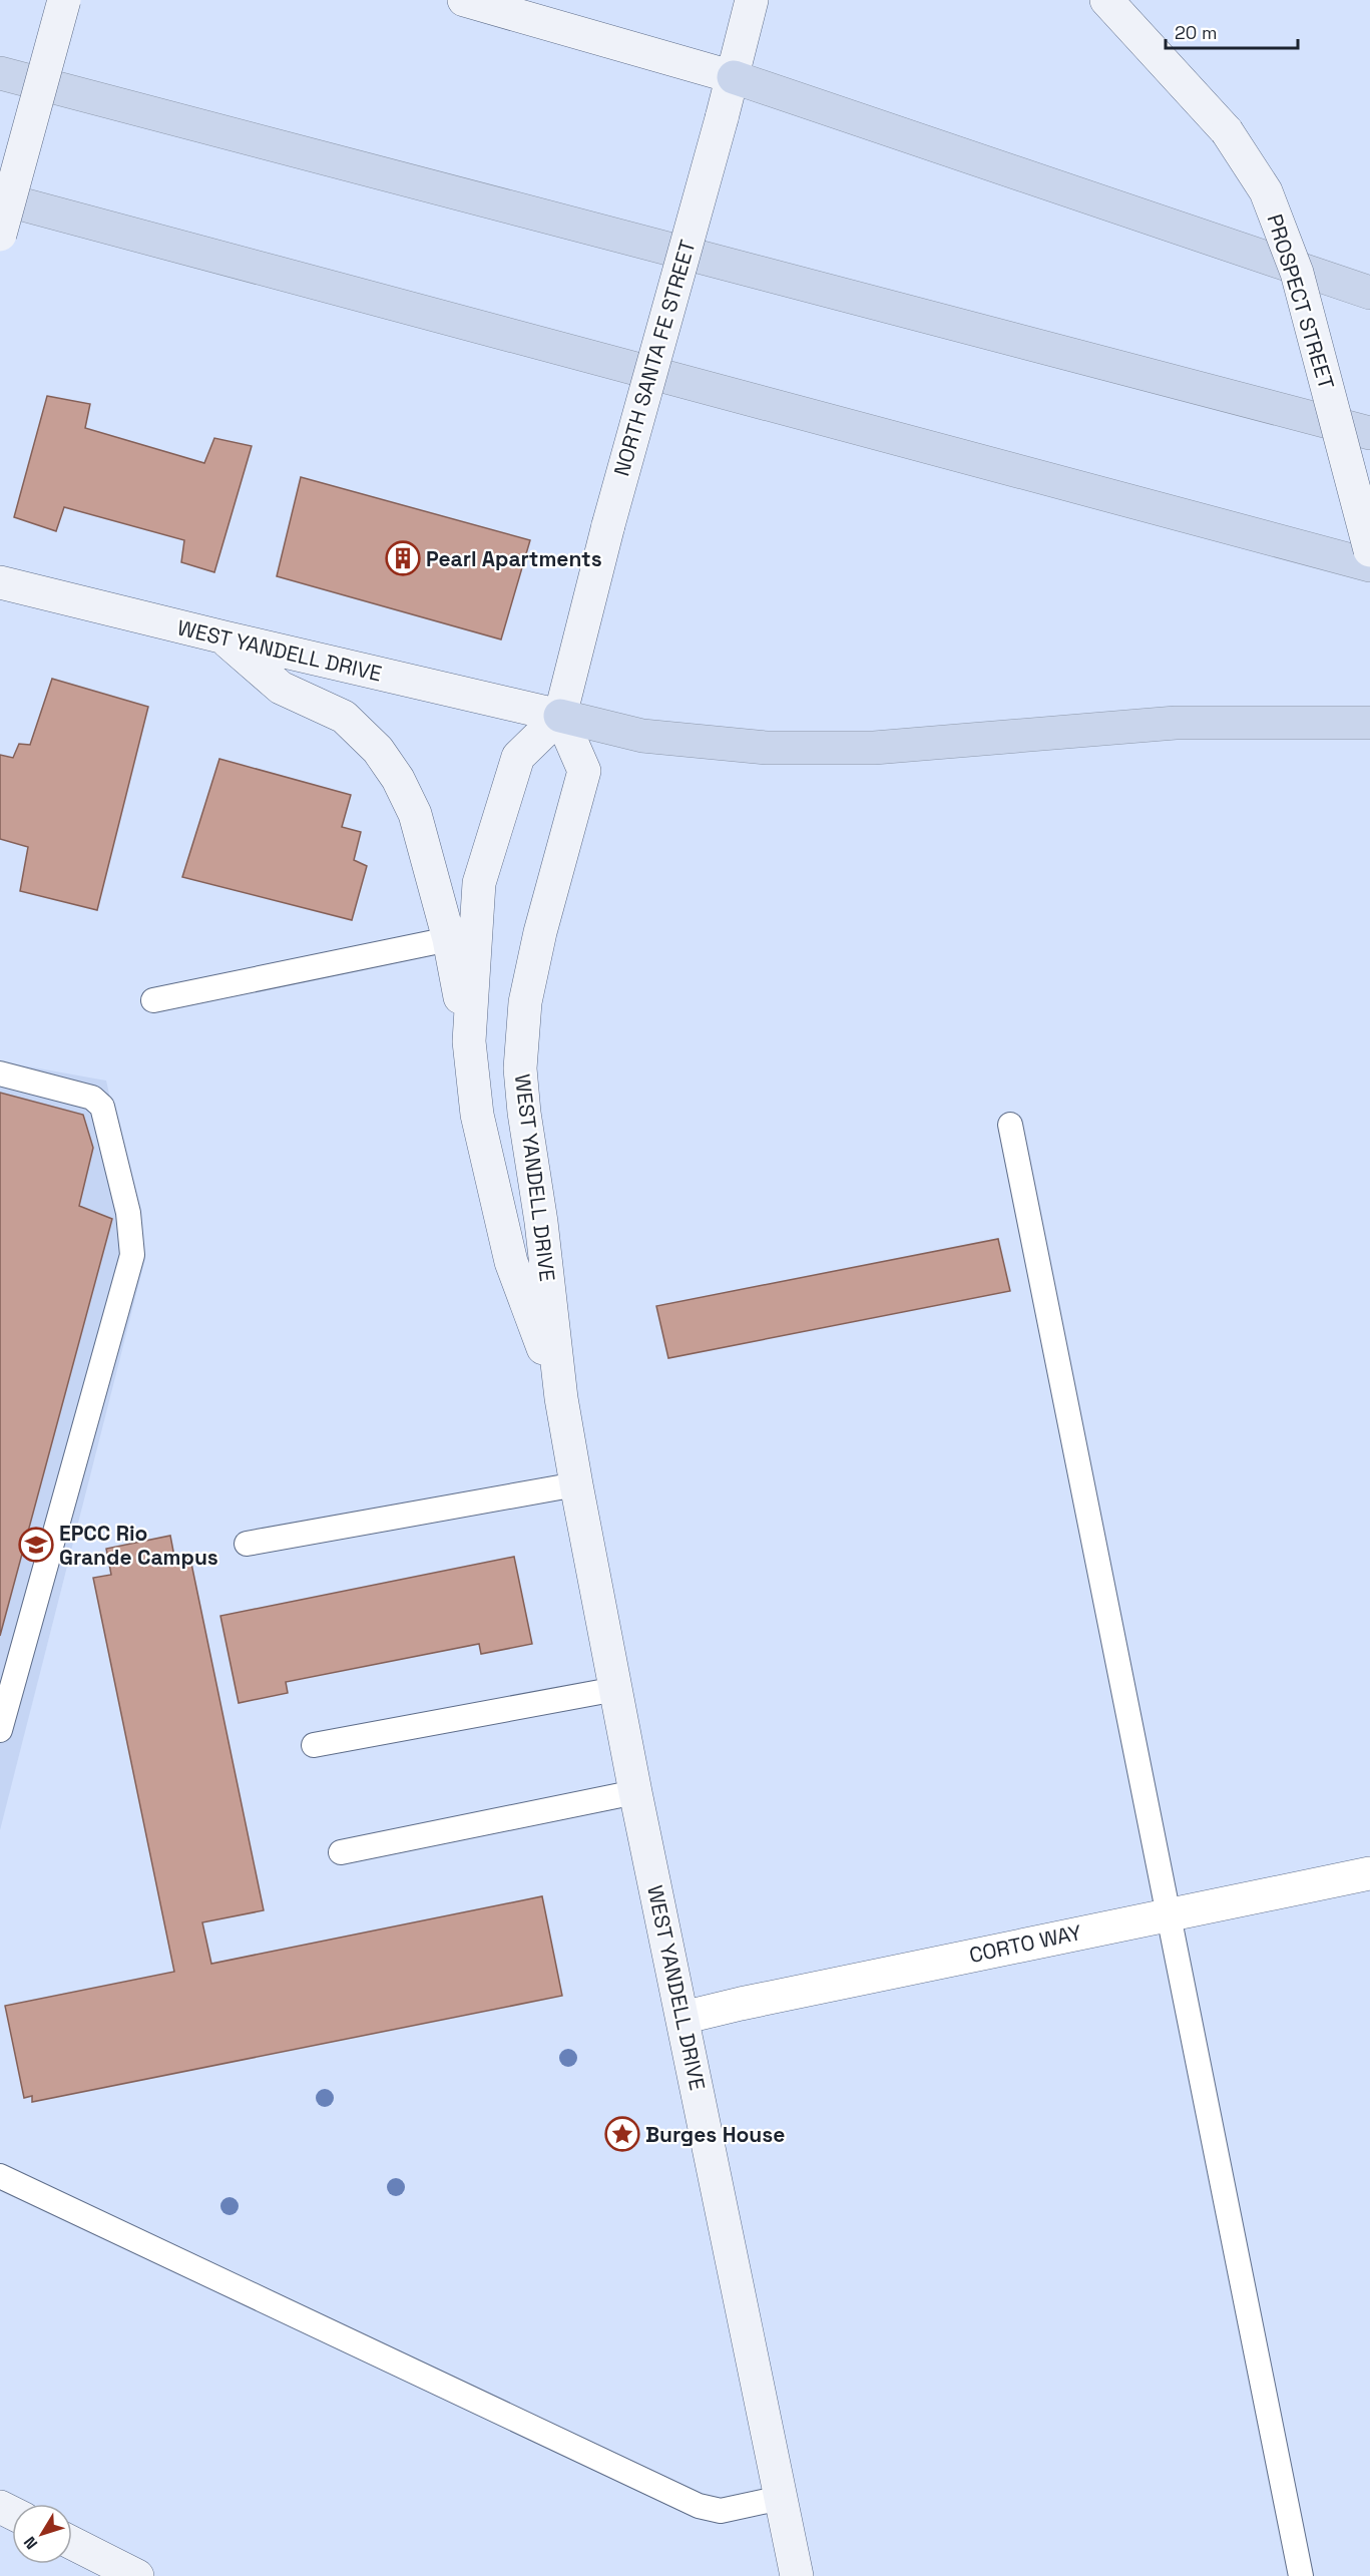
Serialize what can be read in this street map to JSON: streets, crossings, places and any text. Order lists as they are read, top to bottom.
{
  "streets": {
    "street": [
      "PROSPECT STREET",
      "NORTH SANTA FE STREET",
      "WEST YANDELL DRIVE",
      "CORTO WAY"
    ]
  },
  "crossings": [
    ["NORTH SANTA FE STREET", "WEST YANDELL DRIVE"],
    ["WEST YANDELL DRIVE", "CORTO WAY"]
  ],
  "places": {
    "building": ["Pearl Apartments"],
    "school or university": ["EPCC Rio Grande Campus"],
    "place": ["Burges House"]
  },
  "scale_bar": "20 m",
  "north": "bottom left"
}
